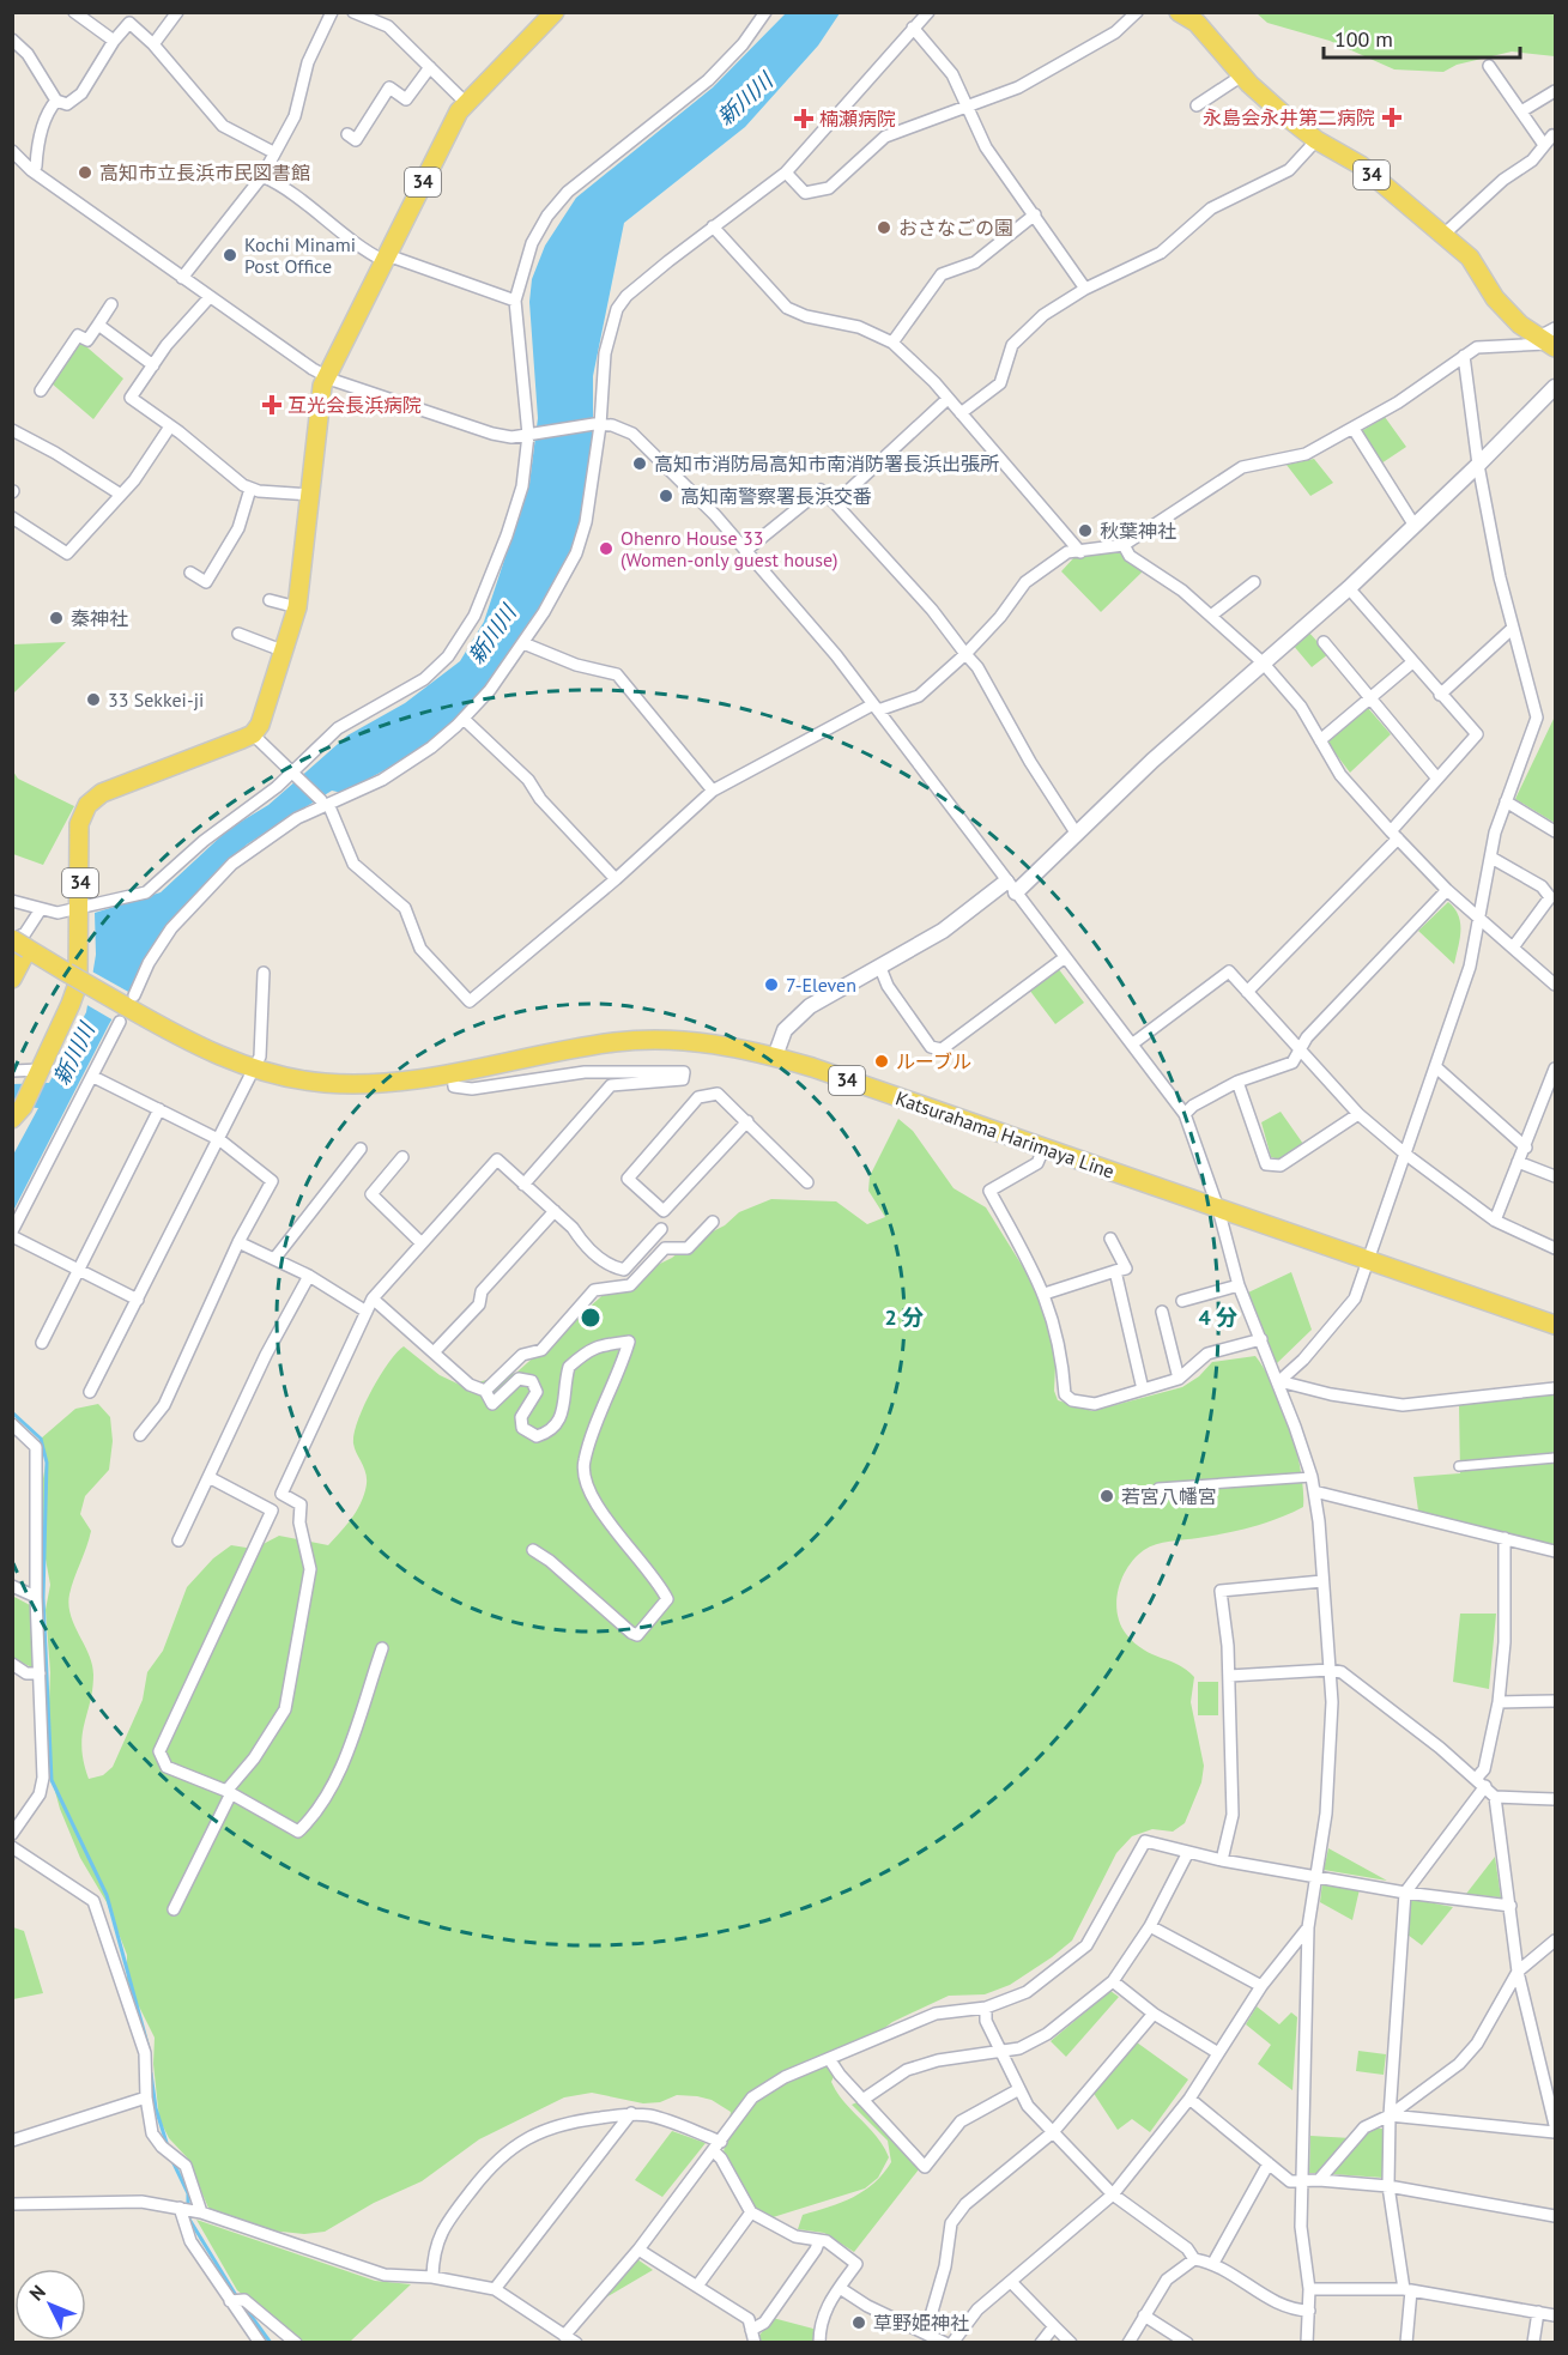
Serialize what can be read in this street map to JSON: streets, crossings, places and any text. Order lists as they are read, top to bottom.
{
  "streets": {
    "main road": ["34", "Katsurahama Harimaya Line"]
  },
  "water": ["新川川"],
  "places": {
    "health": ["永島会永井第二病院", "楠瀬病院", "互光会長浜病院"],
    "other": [
      "高知市立長浜市民図書館",
      "おさなごの園",
      "Kochi Minami Post Office",
      "高知市消防局高知市南消防署長浜出張所",
      "高知南警察署長浜交番",
      "秋葉神社",
      "Ohenro House 33 (Women-only guest house)",
      "秦神社",
      "33 Sekkei-ji",
      "7-Eleven",
      "ルーブル",
      "若宮八幡宮",
      "草野姫神社"
    ]
  },
  "scale_bar": "100 m",
  "north": "top left",
  "rings": ["2 分", "4 分"]
}
